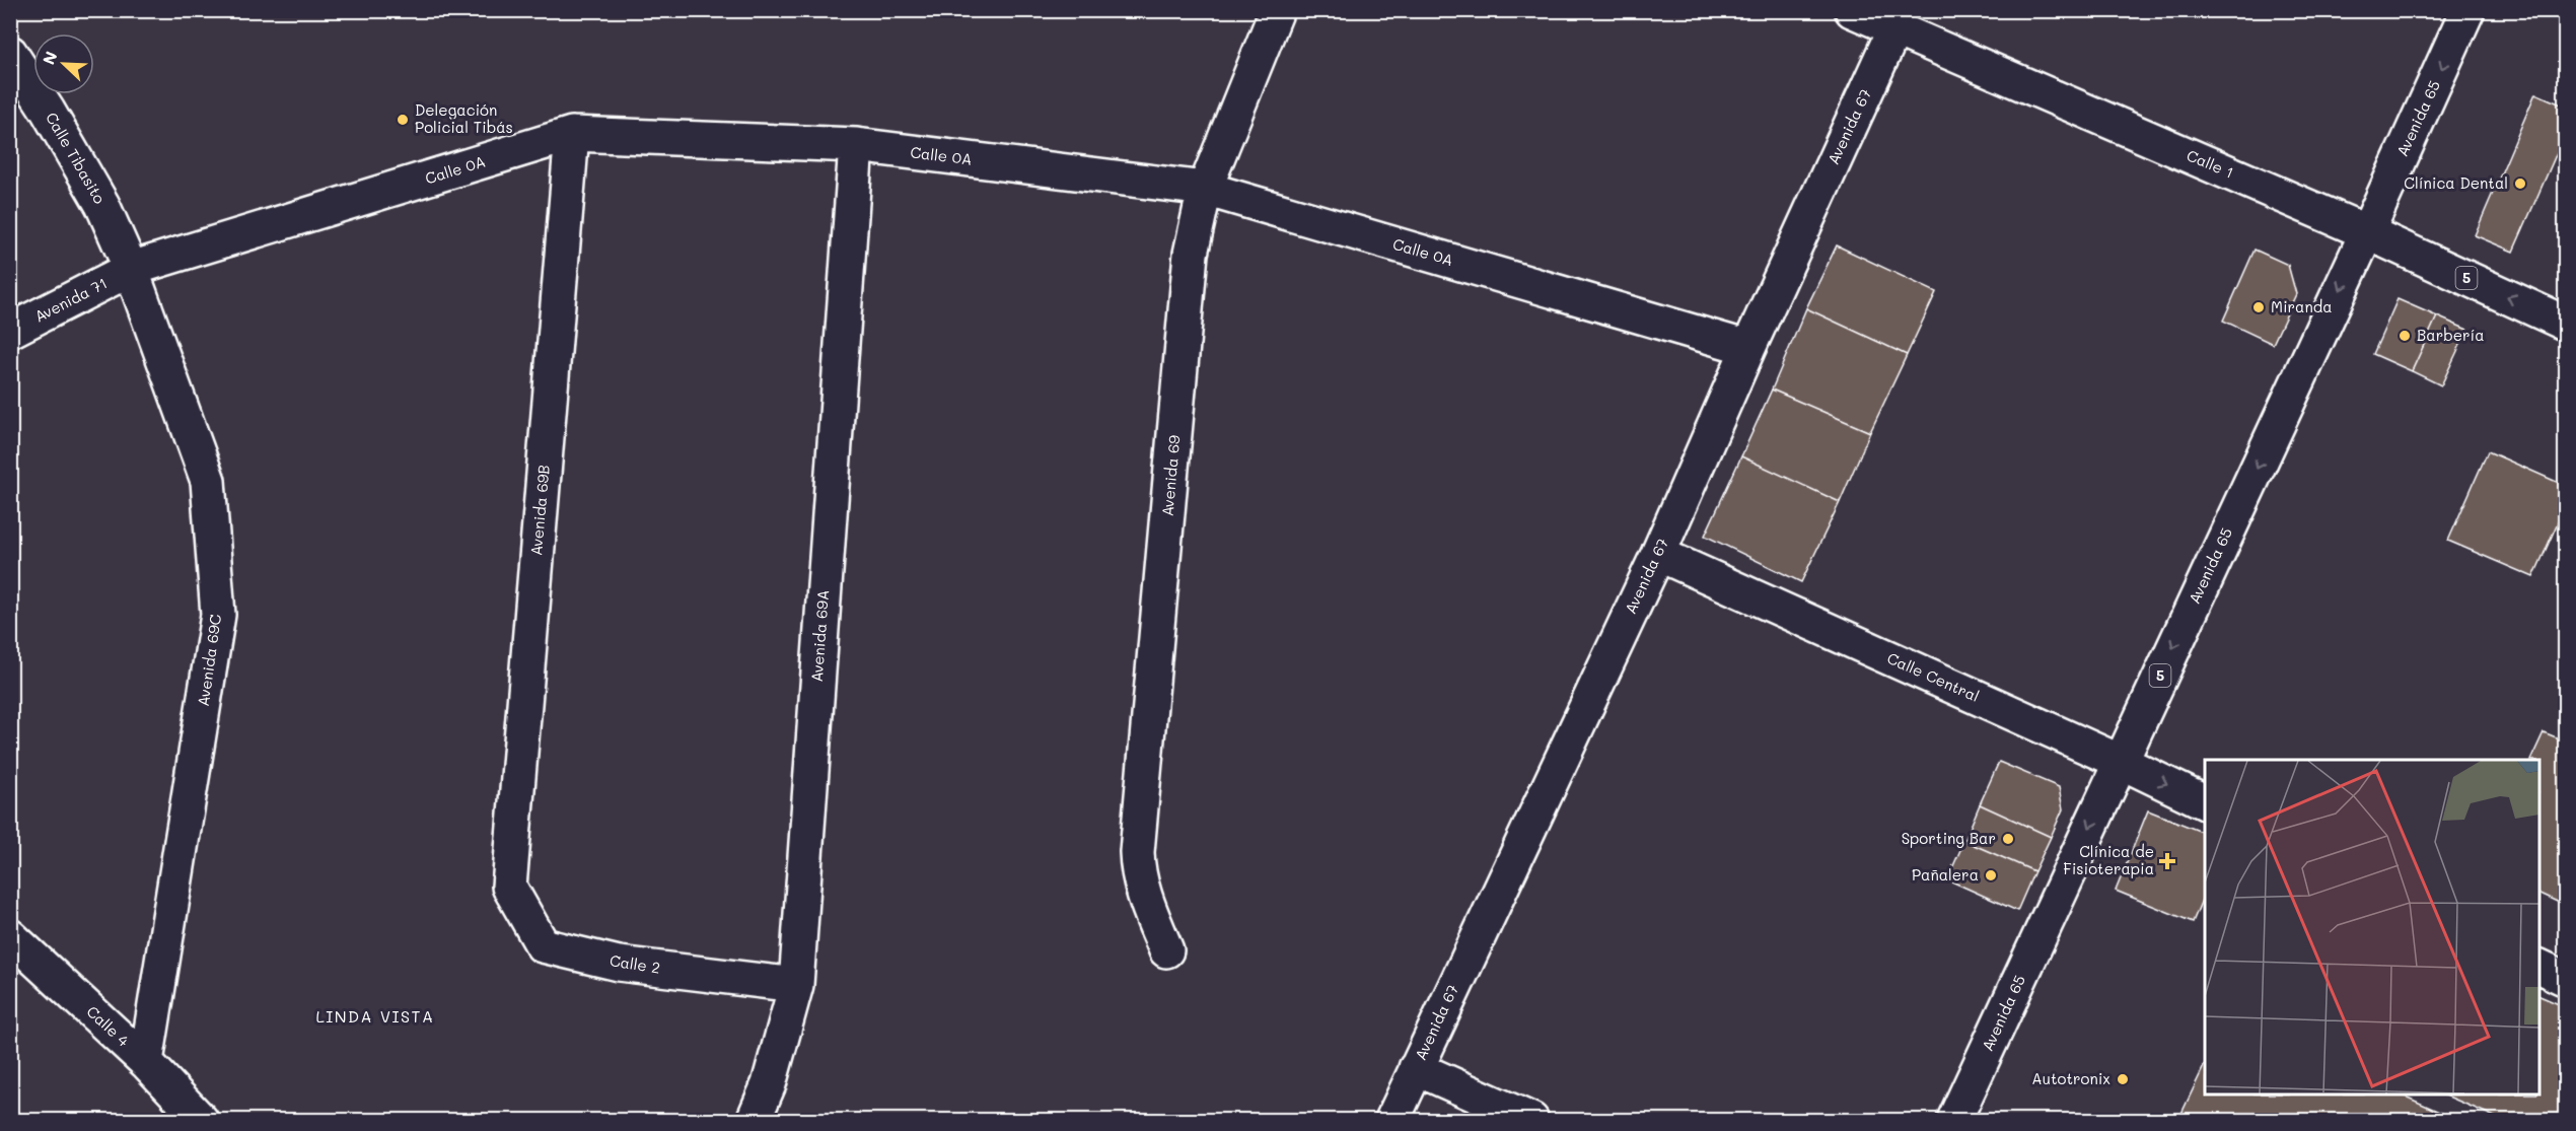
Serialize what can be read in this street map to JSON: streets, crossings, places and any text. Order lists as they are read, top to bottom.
{
  "streets": {
    "street": [
      "Avenida 65",
      "Avenida 67",
      "Calle 0A",
      "Calle Tibasito",
      "Calle 1",
      "5",
      "Avenida 71",
      "Avenida 69",
      "Avenida 69B",
      "Avenida 69A",
      "Avenida 69C",
      "Calle Central",
      "Calle 2",
      "Calle 4"
    ]
  },
  "crossings": [
    ["Avenida 65", "Calle 1"],
    ["Avenida 65", "Calle Central"],
    ["Avenida 67", "Calle 0A"],
    ["Avenida 67", "Calle 1"],
    ["Avenida 67", "Calle Central"],
    ["Calle 0A", "Calle Tibasito"],
    ["Calle 0A", "Avenida 71"],
    ["Calle 0A", "Avenida 69"],
    ["Calle 0A", "Avenida 69B"],
    ["Calle 0A", "Avenida 69A"],
    ["Calle 0A", "Avenida 69C"],
    ["Calle Tibasito", "Avenida 71"],
    ["Calle Tibasito", "Avenida 69C"],
    ["Avenida 71", "Avenida 69C"],
    ["Avenida 69B", "Calle 2"],
    ["Avenida 69A", "Calle 2"],
    ["Avenida 69C", "Calle 4"]
  ],
  "one_way": ["Avenida 65"],
  "districts": ["LINDA VISTA"],
  "places": {
    "other": [
      "Delegación Policial Tibás",
      "Clínica Dental",
      "Miranda",
      "Barbería",
      "Sporting Bar",
      "Pañalera",
      "Autotronix"
    ],
    "health": ["Clínica de Fisioterapia"]
  },
  "north": "top left"
}
